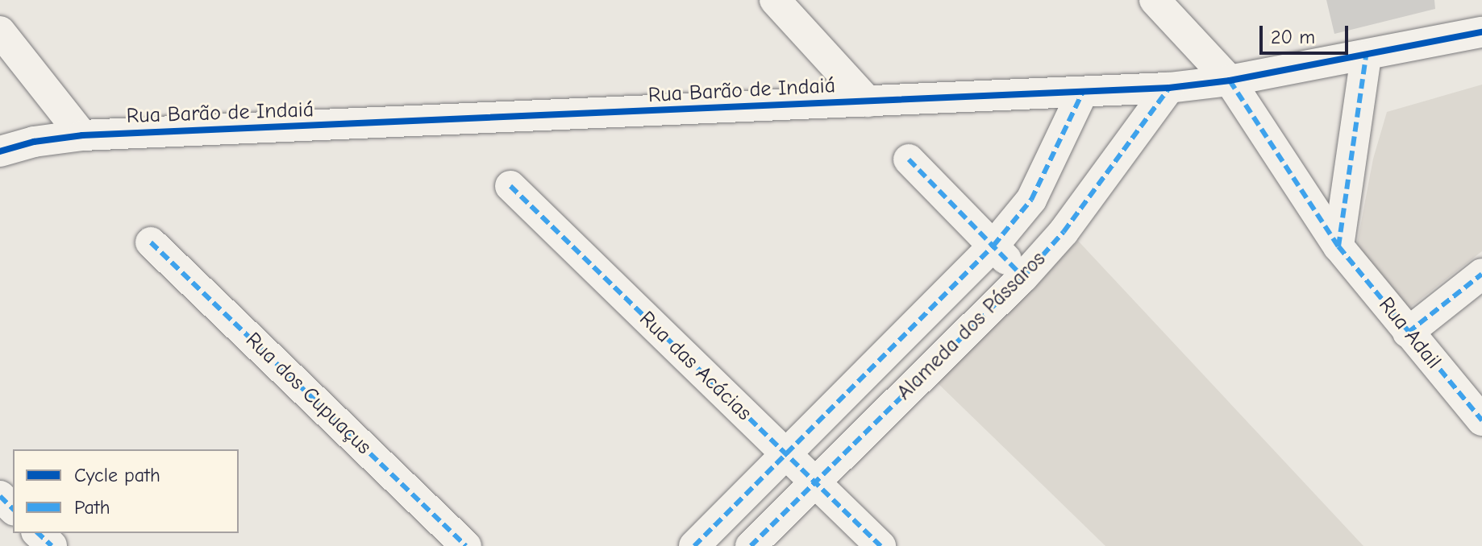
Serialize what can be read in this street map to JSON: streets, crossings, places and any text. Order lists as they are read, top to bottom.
{
  "streets": {
    "street": [
      "Rua Barão de Indaiá",
      "Alameda dos Pássaros",
      "Rua Adail",
      "Rua das Acácias",
      "Rua dos Cupuaçus"
    ]
  },
  "crossings": [
    ["Rua Barão de Indaiá", "Alameda dos Pássaros"],
    ["Rua Barão de Indaiá", "Rua Adail"],
    ["Alameda dos Pássaros", "Rua das Acácias"]
  ],
  "legend": ["Cycle path", "Path"],
  "scale_bar": "20 m"
}
